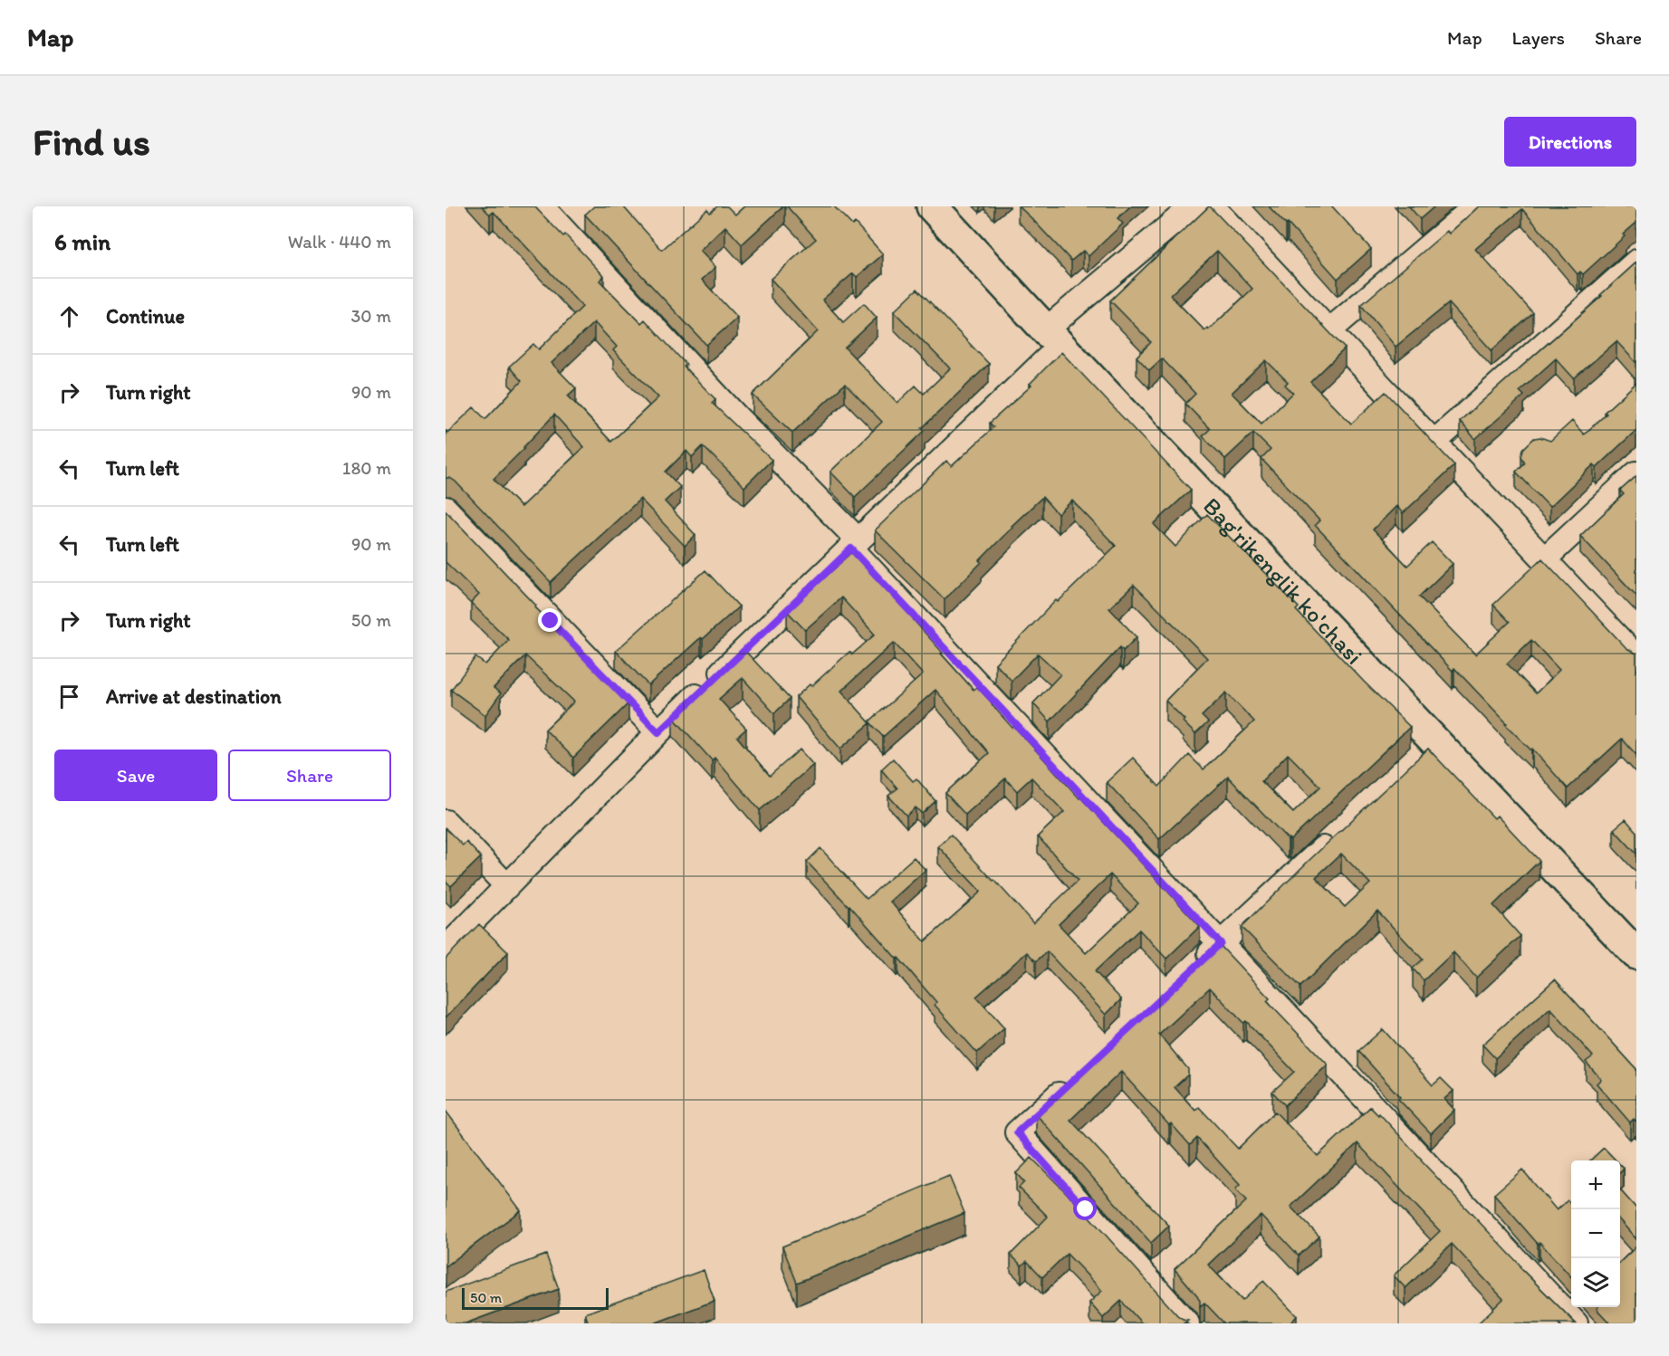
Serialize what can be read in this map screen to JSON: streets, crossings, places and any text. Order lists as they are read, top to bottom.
{
  "streets": {
    "main road": ["Bag'rikenglik ko'chasi"]
  },
  "scale_bar": "50 m",
  "page": {
    "header": "Map",
    "nav": ["Map", "Layers", "Share"],
    "buttons": [
      "Directions",
      ["Save", "Share"]
    ],
    "title": "Find us",
    "heading": ["6 min", "Walk · 440 m"],
    "list": [
      ["Continue", "30 m"],
      ["Turn right", "90 m"],
      ["Turn left", "180 m"],
      ["Turn left", "90 m"],
      ["Turn right", "50 m"],
      "Arrive at destination"
    ],
    "map_buttons": ["+", "−"],
    "scale": "50 m"
  }
}
